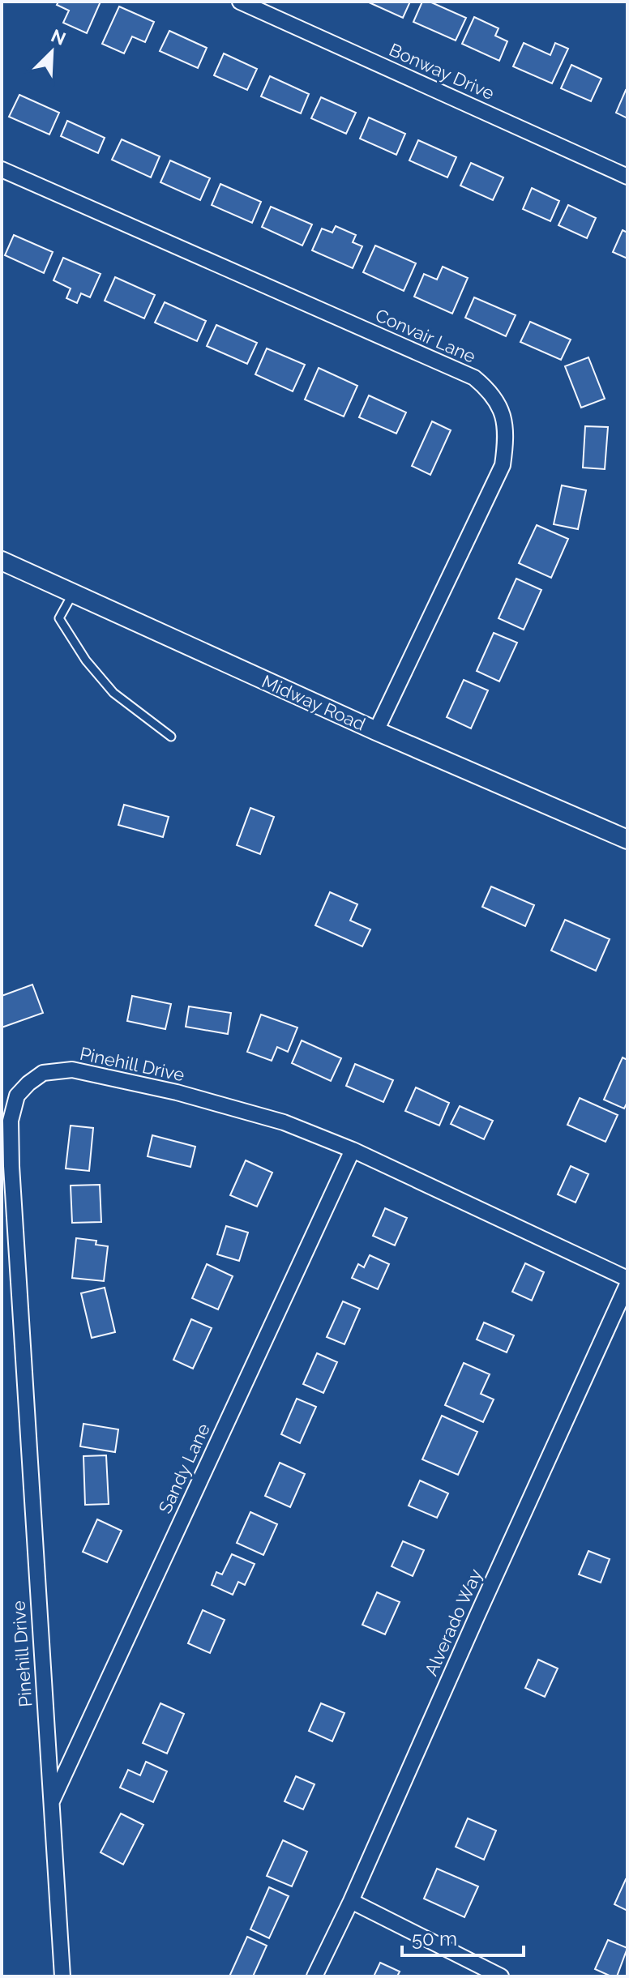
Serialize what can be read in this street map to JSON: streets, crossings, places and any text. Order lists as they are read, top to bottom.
{
  "streets": {
    "street": [
      "Bonway Drive",
      "Convair Lane",
      "Midway Road",
      "Pinehill Drive",
      "Sandy Lane",
      "Alverado Way"
    ]
  },
  "crossings": [
    ["Convair Lane", "Midway Road"],
    ["Pinehill Drive", "Sandy Lane"]
  ],
  "scale_bar": "50 m",
  "north": "top right"
}
